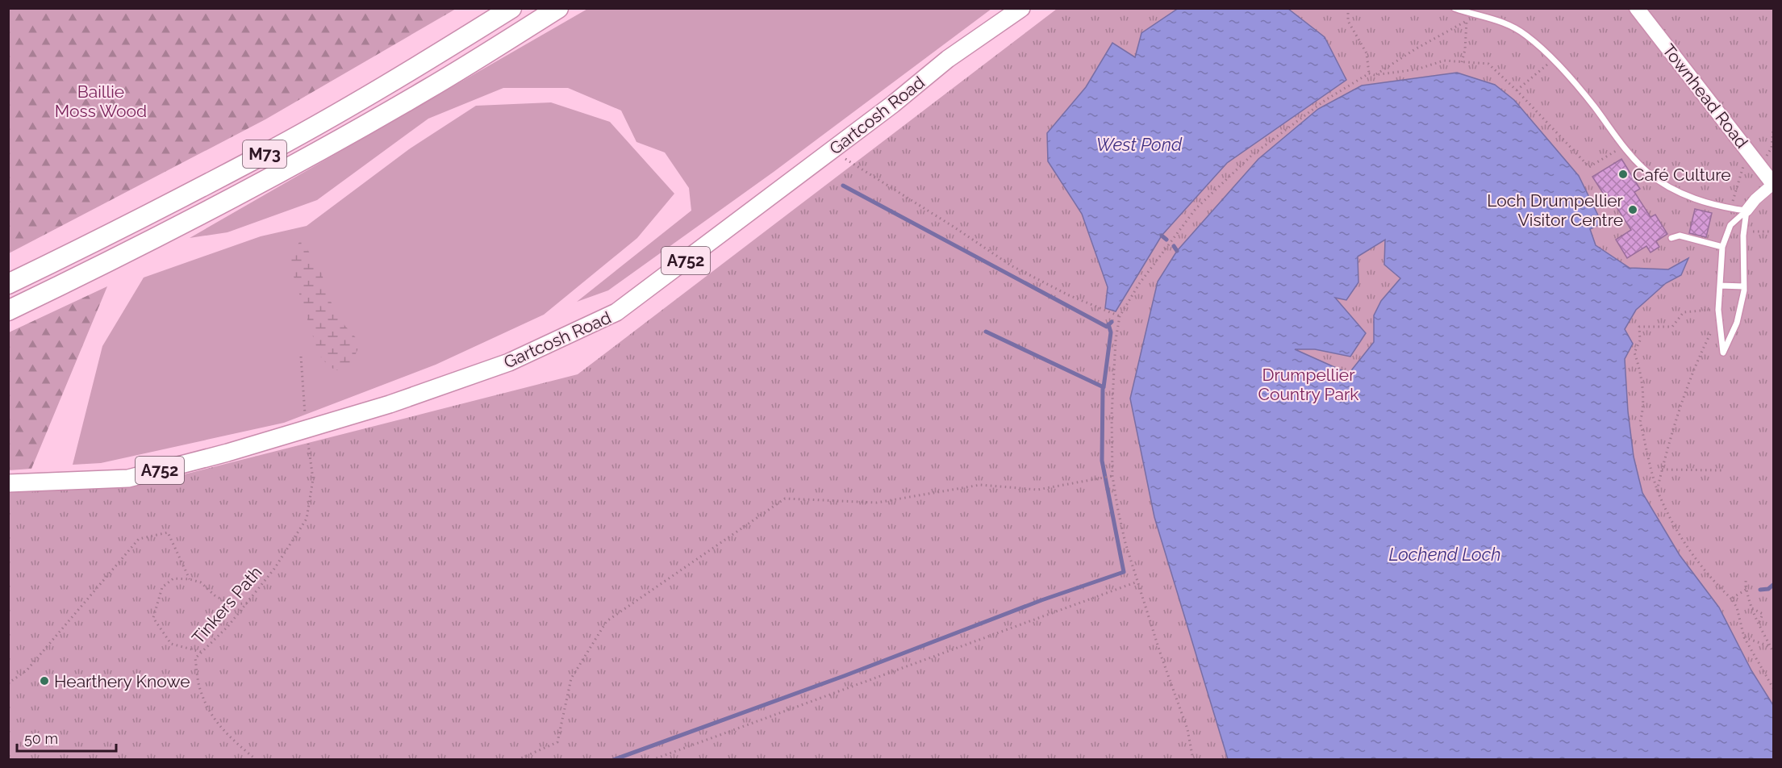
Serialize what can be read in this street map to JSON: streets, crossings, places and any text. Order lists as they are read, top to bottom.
{
  "streets": {
    "highway": ["M73"],
    "main road": ["Gartcosh Road", "A752"],
    "street": ["Townhead Road"],
    "path": ["Tinkers Path"]
  },
  "water": ["West Pond", "Lochend Loch"],
  "parks": ["Baillie Moss Wood", "Drumpellier Country Park"],
  "places": ["Café Culture", "Loch Drumpellier Visitor Centre", "Hearthery Knowe"],
  "scale_bar": "50 m"
}
